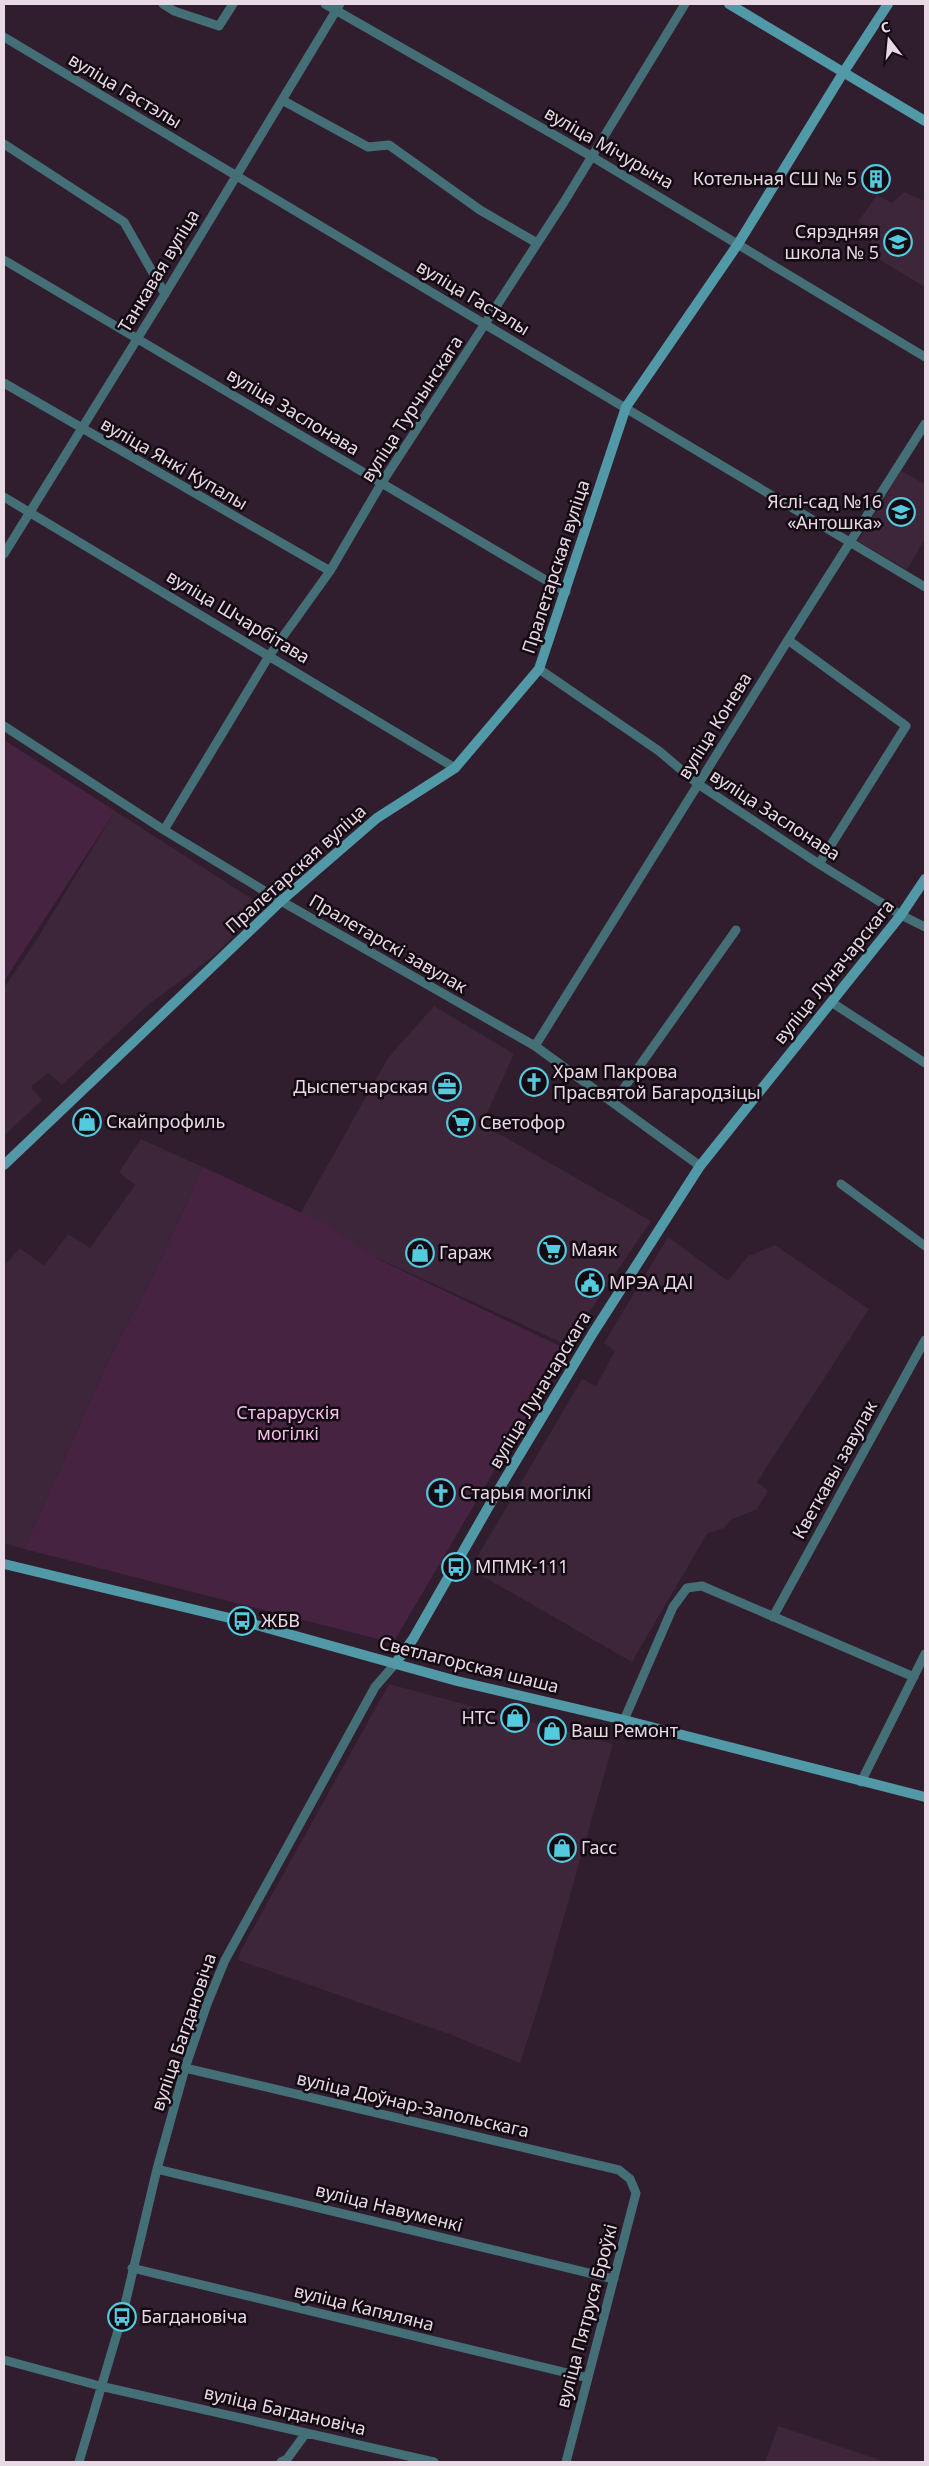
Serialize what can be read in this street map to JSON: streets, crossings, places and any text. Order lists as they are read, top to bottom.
{
  "streets": {
    "street": [
      "вуліца Гастэлы",
      "вуліца Мічурына",
      "Танкавая вуліца",
      "вуліца Турчынскага",
      "вуліца Заслонава",
      "вуліца Янкі Купалы",
      "Пралетарская вуліца",
      "вуліца Шчарбітава",
      "вуліца Конева",
      "Пралетарскі завулак",
      "вуліца Луначарскага",
      "Кветкавы завулак",
      "Светлагорская шаша",
      "вуліца Багдановіча",
      "вуліца Доўнар-Запольскага",
      "вуліца Навуменкі",
      "вуліца Капяляна",
      "вуліца Пятруся Броўкі"
    ]
  },
  "crossings": [
    ["вуліца Гастэлы", "Танкавая вуліца"],
    ["вуліца Гастэлы", "вуліца Турчынскага"],
    ["вуліца Гастэлы", "Пралетарская вуліца"],
    ["вуліца Гастэлы", "вуліца Конева"],
    ["вуліца Мічурына", "Танкавая вуліца"],
    ["вуліца Мічурына", "вуліца Турчынскага"],
    ["вуліца Мічурына", "Пралетарская вуліца"],
    ["Танкавая вуліца", "вуліца Заслонава"],
    ["Танкавая вуліца", "вуліца Янкі Купалы"],
    ["Танкавая вуліца", "вуліца Шчарбітава"],
    ["вуліца Турчынскага", "вуліца Заслонава"],
    ["вуліца Турчынскага", "вуліца Янкі Купалы"],
    ["вуліца Турчынскага", "вуліца Шчарбітава"],
    ["вуліца Турчынскага", "Пралетарскі завулак"],
    ["вуліца Заслонава", "Пралетарская вуліца"],
    ["вуліца Заслонава", "вуліца Конева"],
    ["вуліца Заслонава", "вуліца Луначарскага"],
    ["Пралетарская вуліца", "вуліца Шчарбітава"],
    ["Пралетарская вуліца", "Пралетарскі завулак"],
    ["вуліца Конева", "Пралетарскі завулак"],
    ["Пралетарскі завулак", "вуліца Луначарскага"],
    ["вуліца Луначарскага", "Светлагорская шаша"],
    ["вуліца Луначарскага", "вуліца Багдановіча"],
    ["Светлагорская шаша", "вуліца Багдановіча"],
    ["вуліца Багдановіча", "вуліца Доўнар-Запольскага"],
    ["вуліца Багдановіча", "вуліца Навуменкі"],
    ["вуліца Багдановіча", "вуліца Капяляна"],
    ["вуліца Доўнар-Запольскага", "вуліца Пятруся Броўкі"],
    ["вуліца Навуменкі", "вуліца Пятруся Броўкі"],
    ["вуліца Капяляна", "вуліца Пятруся Броўкі"]
  ],
  "parks": ["Старарускія могілкі"],
  "places": {
    "building": ["Котельная СШ № 5"],
    "school or university": ["Сярэдняя школа № 5", "Яслі-сад №16 «Антошка»"],
    "church": ["Храм Пакрова Прасвятой Багародзіцы", "Старыя могілкі"],
    "office": ["Дыспетчарская"],
    "shop": [
      "Скайпрофиль",
      "Гараж",
      "НТС",
      "Ваш Ремонт",
      "Гасс"
    ],
    "supermarket": ["Светофор", "Маяк"],
    "public building": ["МРЭА ДАІ"],
    "bus stop": ["МПМК-111", "ЖБВ", "Багдановіча"]
  },
  "north": "top"
}
